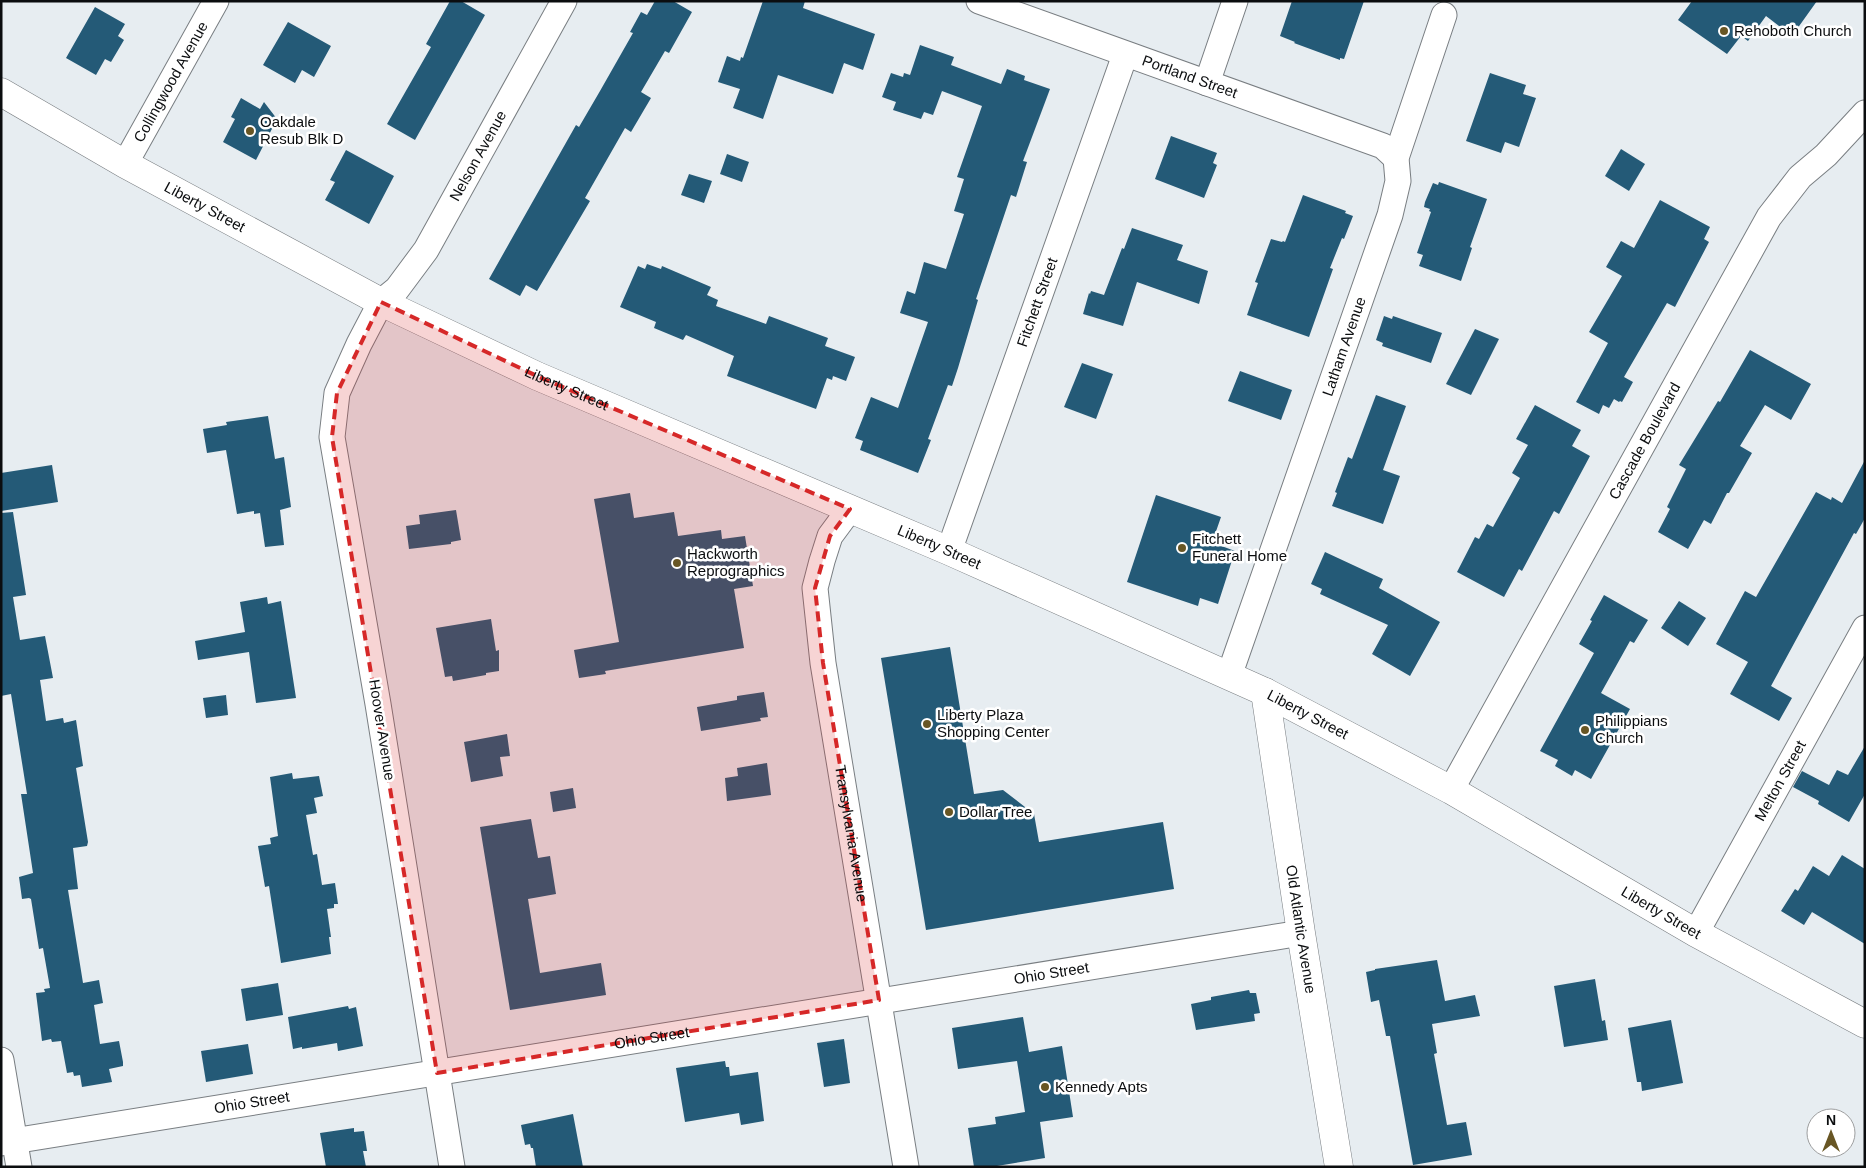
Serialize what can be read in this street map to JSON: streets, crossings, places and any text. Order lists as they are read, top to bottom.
{
  "streets": {
    "main road": ["Liberty Street", "Old Atlantic Avenue"],
    "street": [
      "Portland Street",
      "Collingwood Avenue",
      "Nelson Avenue",
      "Fitchett Street",
      "Latham Avenue",
      "Cascade Boulevard",
      "Hoover Avenue",
      "Melton Street",
      "Transylvania Avenue",
      "Ohio Street"
    ]
  },
  "crossings": [
    ["Portland Street", "Fitchett Street"],
    ["Portland Street", "Latham Avenue"],
    ["Collingwood Avenue", "Liberty Street"],
    ["Nelson Avenue", "Liberty Street"],
    ["Nelson Avenue", "Hoover Avenue"],
    ["Liberty Street", "Fitchett Street"],
    ["Liberty Street", "Latham Avenue"],
    ["Liberty Street", "Cascade Boulevard"],
    ["Liberty Street", "Hoover Avenue"],
    ["Liberty Street", "Melton Street"],
    ["Liberty Street", "Transylvania Avenue"],
    ["Liberty Street", "Old Atlantic Avenue"],
    ["Hoover Avenue", "Ohio Street"],
    ["Transylvania Avenue", "Ohio Street"],
    ["Old Atlantic Avenue", "Ohio Street"]
  ],
  "places": [
    "Rehoboth Church",
    "Oakdale Resub Blk D",
    "Fitchett Funeral Home",
    "Hackworth Reprographics",
    "Liberty Plaza Shopping Center",
    "Philippians Church",
    "Dollar Tree",
    "Kennedy Apts"
  ],
  "north": "top"
}
